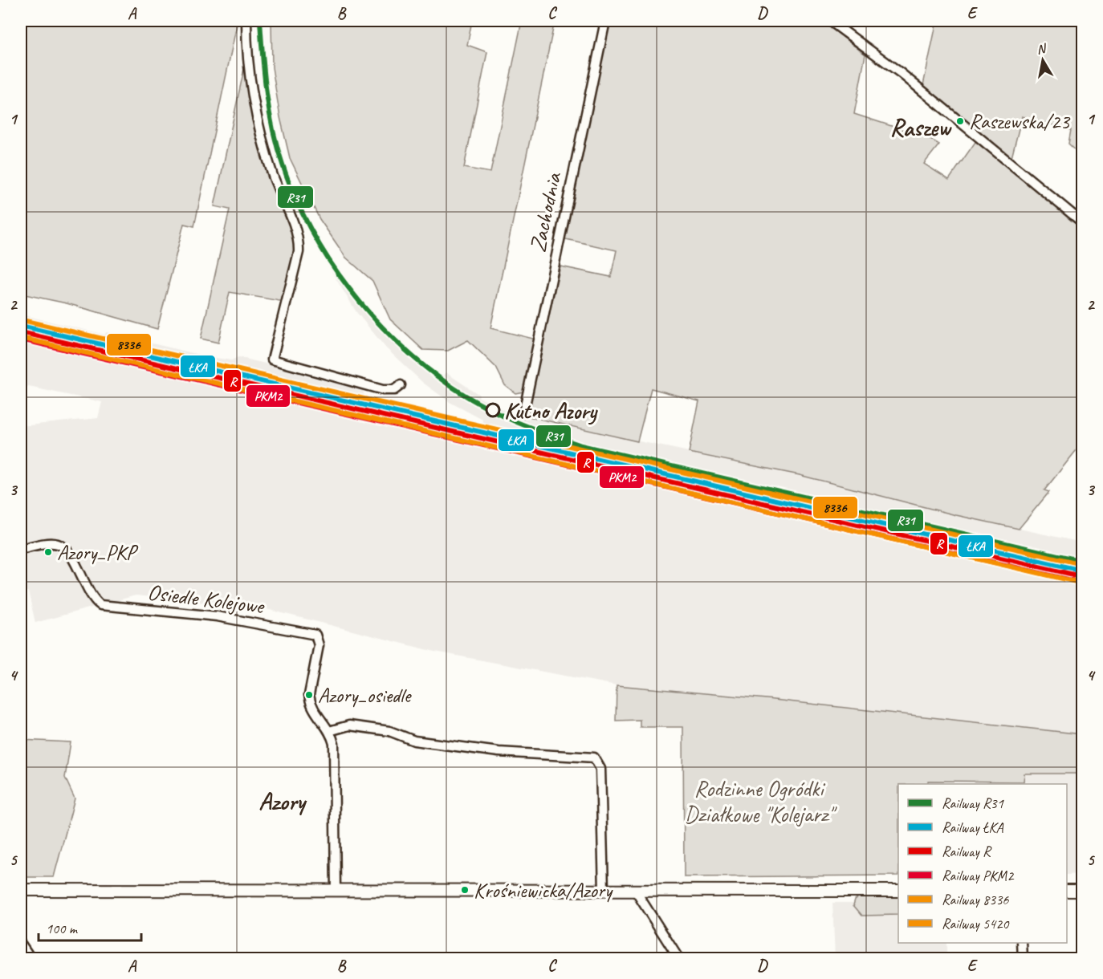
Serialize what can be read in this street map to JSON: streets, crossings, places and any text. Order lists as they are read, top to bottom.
{
  "streets": {
    "street": ["Zachodnia", "Osiedle Kolejowe"]
  },
  "districts": ["Raszew", "Azory"],
  "parks": ["Rodzinne Ogródki Działkowe \"Kolejarz\""],
  "places": [
    "Raszewska/23",
    "Kutno Azory",
    "Azory_PKP",
    "Azory_osiedle",
    "Krośniewicka/Azory"
  ],
  "lines": [
    "rail line R31",
    "rail line 8336",
    "rail line ŁKA",
    "rail line R",
    "rail line 5420",
    "rail line PKM2"
  ],
  "legend": [
    "Railway R31",
    "Railway ŁKA",
    "Railway R",
    "Railway PKM2",
    "Railway 8336",
    "Railway 5420"
  ],
  "scale_bar": "100 m",
  "north": "top",
  "grid": {
    "columns": [
      "A",
      "B",
      "C",
      "D",
      "E"
    ],
    "rows": [
      "1",
      "2",
      "3",
      "4",
      "5"
    ]
  }
}
